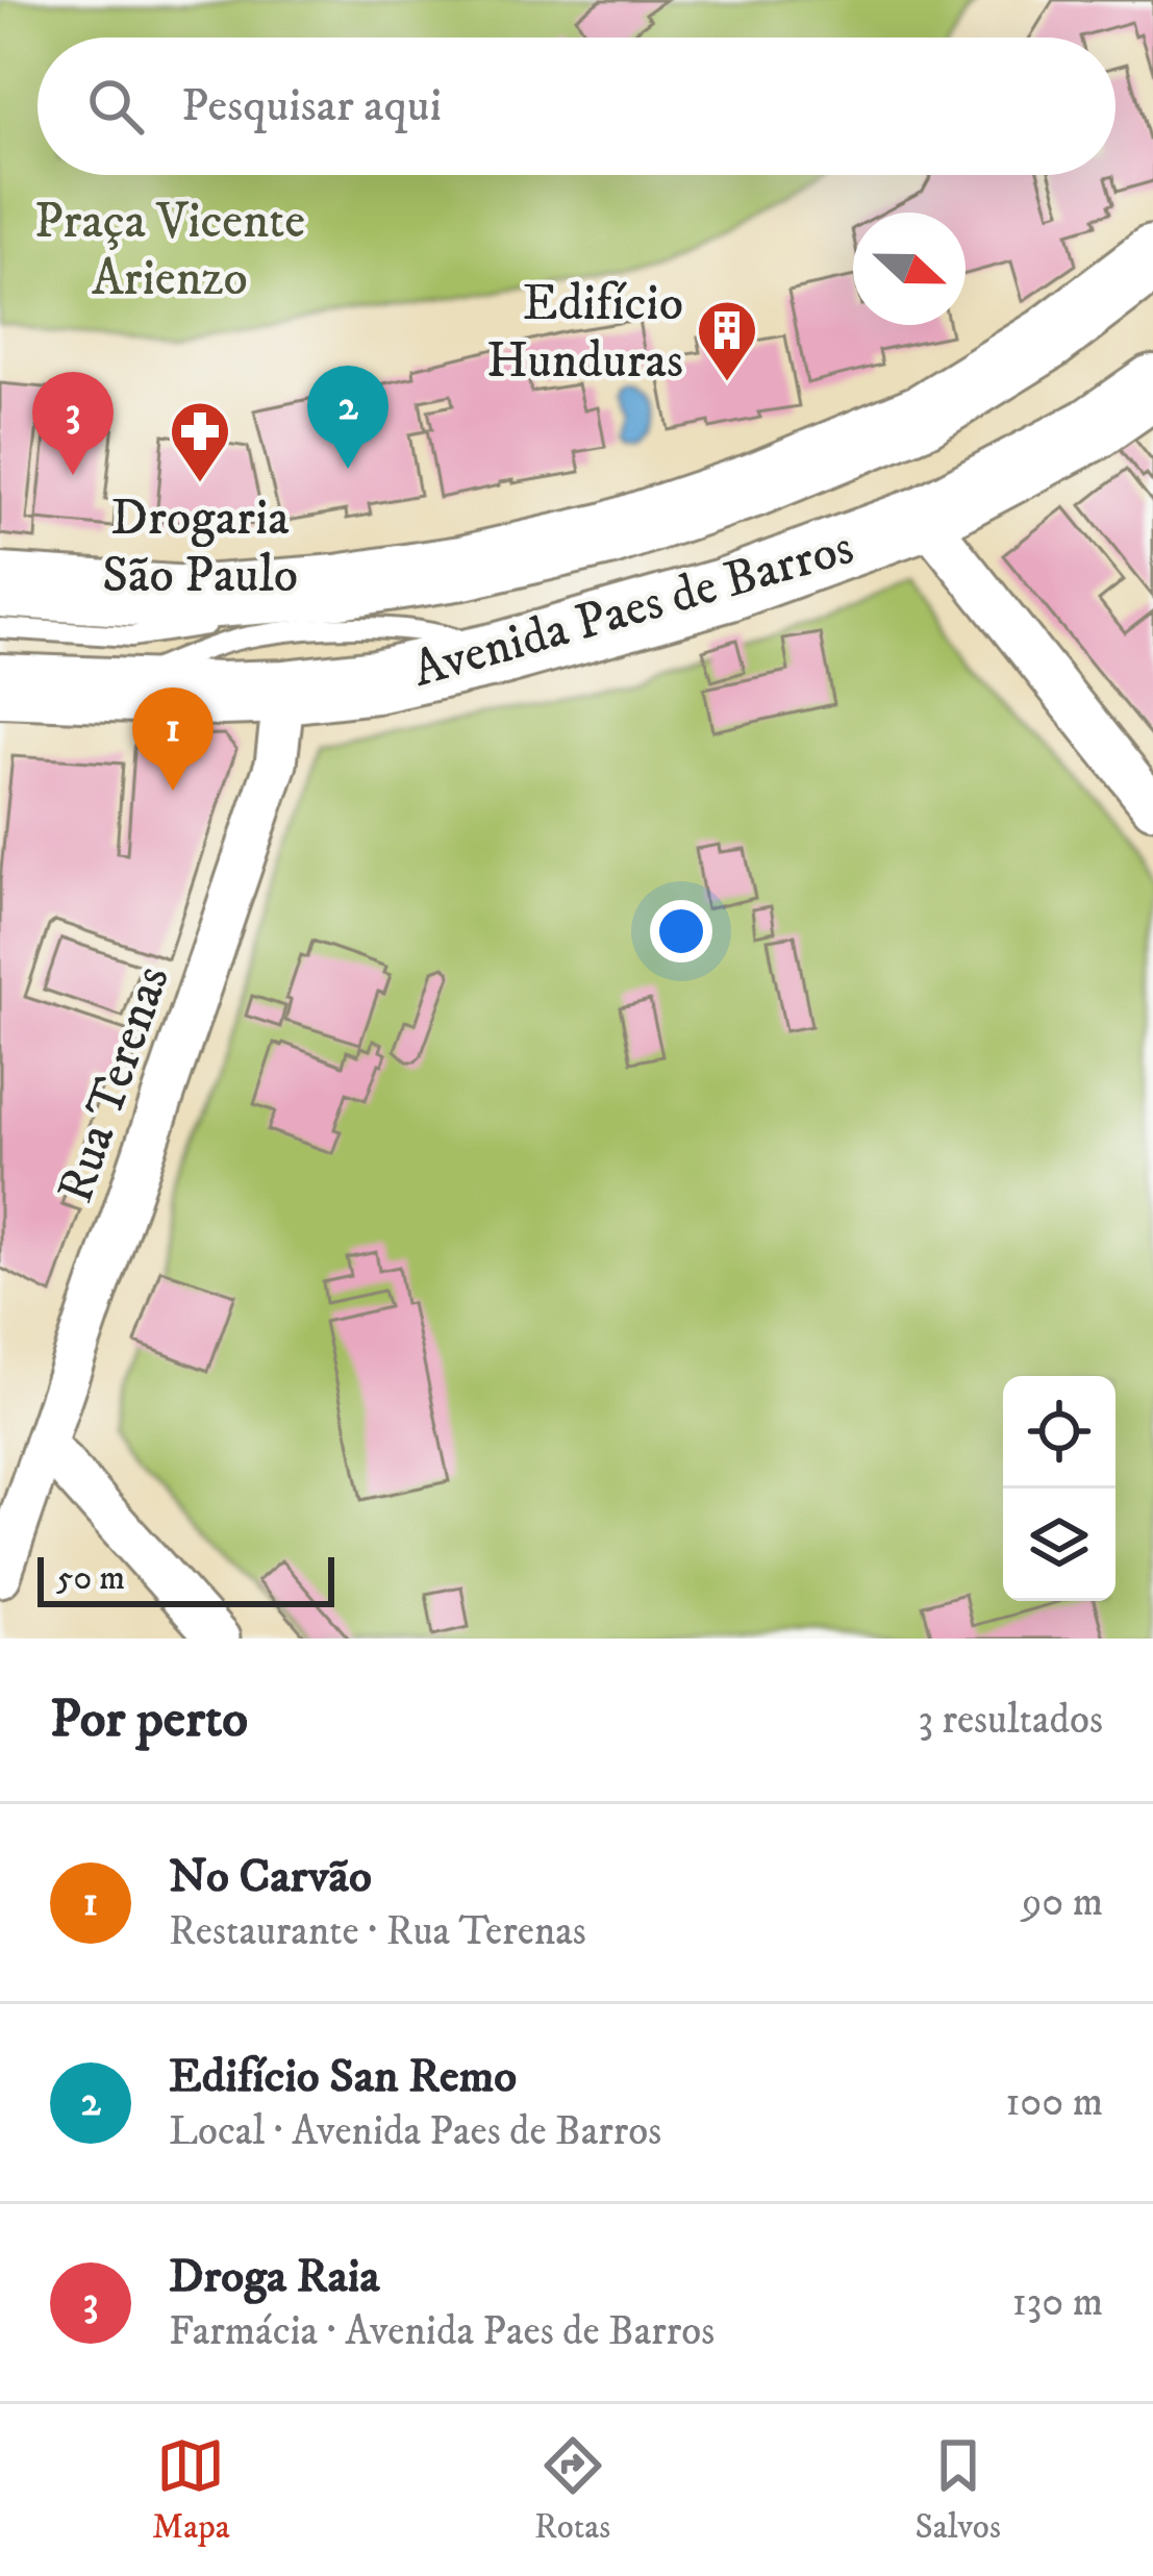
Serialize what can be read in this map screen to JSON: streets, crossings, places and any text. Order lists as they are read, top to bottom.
{
  "streets": {
    "main road": ["Avenida Paes de Barros"],
    "street": ["Rua Terenas"]
  },
  "crossings": [
    ["Avenida Paes de Barros", "Rua Terenas"]
  ],
  "parks": ["Praça Vicente Arienzo"],
  "places": {
    "building": ["Edifício Hunduras"],
    "pharmacy": ["Drogaria São Paulo"]
  },
  "scale_bar": "50 m",
  "north": "right",
  "page": {
    "search": "Pesquisar aqui",
    "pins": ["2", "3", "1"],
    "scale": "50 m",
    "heading": ["Por perto", "3 resultados"],
    "list": [
      {
        "mark": "1",
        "name": "No Carvão",
        "note": "Restaurante · Rua Terenas",
        "value": "90 m"
      },
      {
        "mark": "2",
        "name": "Edifício San Remo",
        "note": "Local · Avenida Paes de Barros",
        "value": "100 m"
      },
      {
        "mark": "3",
        "name": "Droga Raia",
        "note": "Farmácia · Avenida Paes de Barros",
        "value": "130 m"
      }
    ],
    "nav": ["Mapa", "Rotas", "Salvos"]
  }
}
